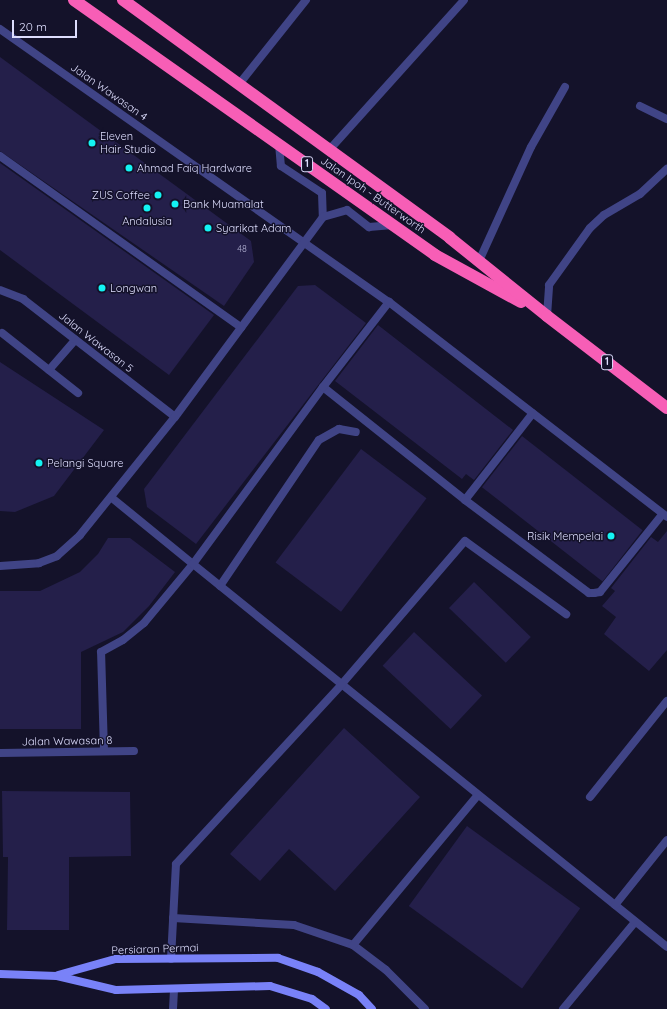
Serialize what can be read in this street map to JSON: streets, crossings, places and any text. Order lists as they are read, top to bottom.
{
  "streets": {
    "highway": ["1", "Jalan Ipoh - Butterworth"],
    "street": [
      "Jalan Wawasan 4",
      "Jalan Wawasan 5",
      "Jalan Wawasan 8",
      "Persiaran Permai"
    ]
  },
  "places": [
    "Eleven Hair Studio",
    "Ahmad Faiq Hardware",
    "ZUS Coffee",
    "Bank Muamalat",
    "Andalusia",
    "Syarikat Adam",
    "Longwan",
    "Pelangi Square",
    "Risik Mempelai"
  ],
  "house_numbers": ["48"],
  "scale_bar": "20 m"
}
